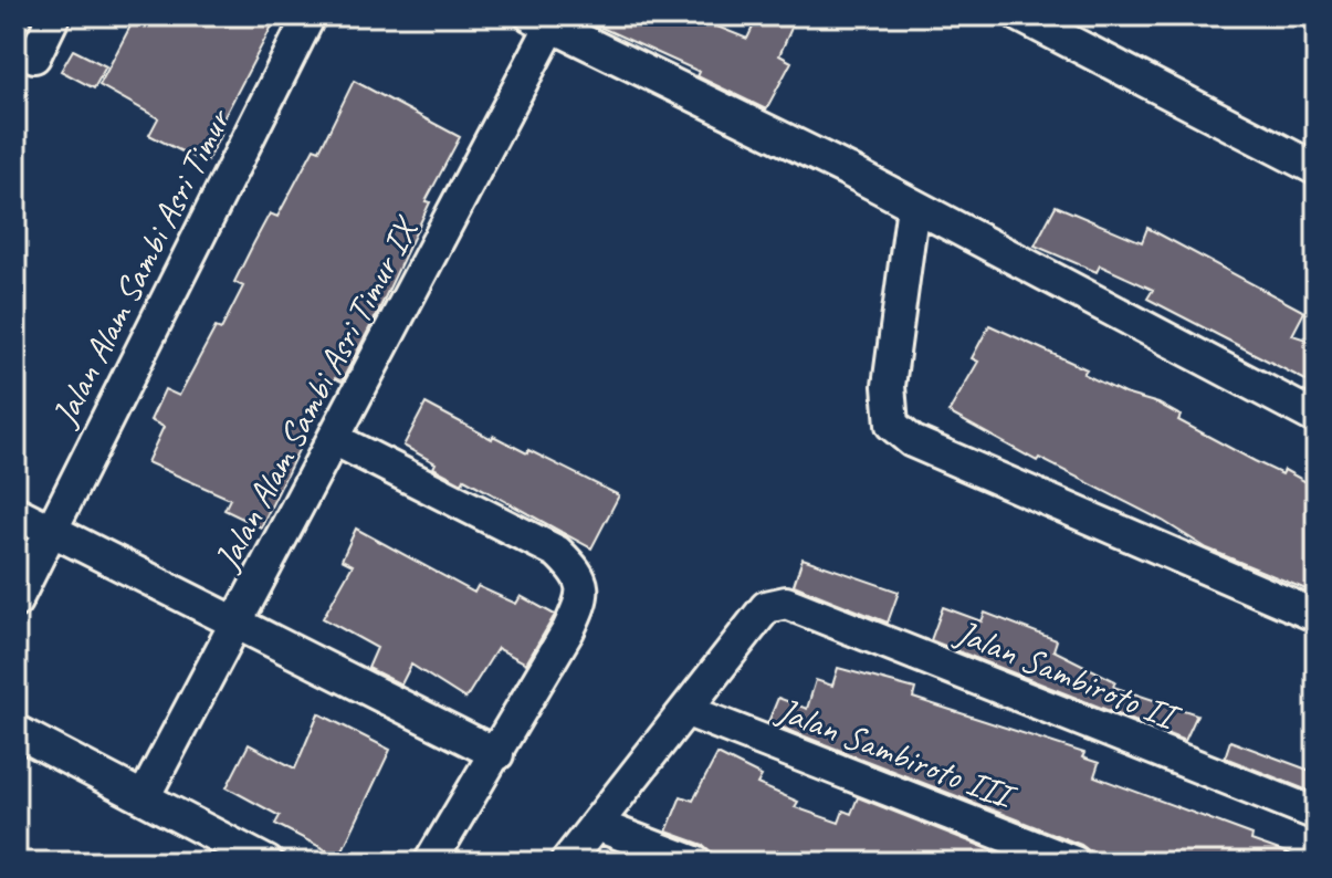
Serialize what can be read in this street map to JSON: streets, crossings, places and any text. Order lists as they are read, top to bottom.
{
  "streets": {
    "street": [
      "Jalan Alam Sambi Asri Timur",
      "Jalan Alam Sambi Asri Timur IX",
      "Jalan Sambiroto II",
      "Jalan Sambiroto III"
    ]
  },
  "crossings": [
    ["Jalan Sambiroto II", "Jalan Sambiroto III"]
  ]
}
